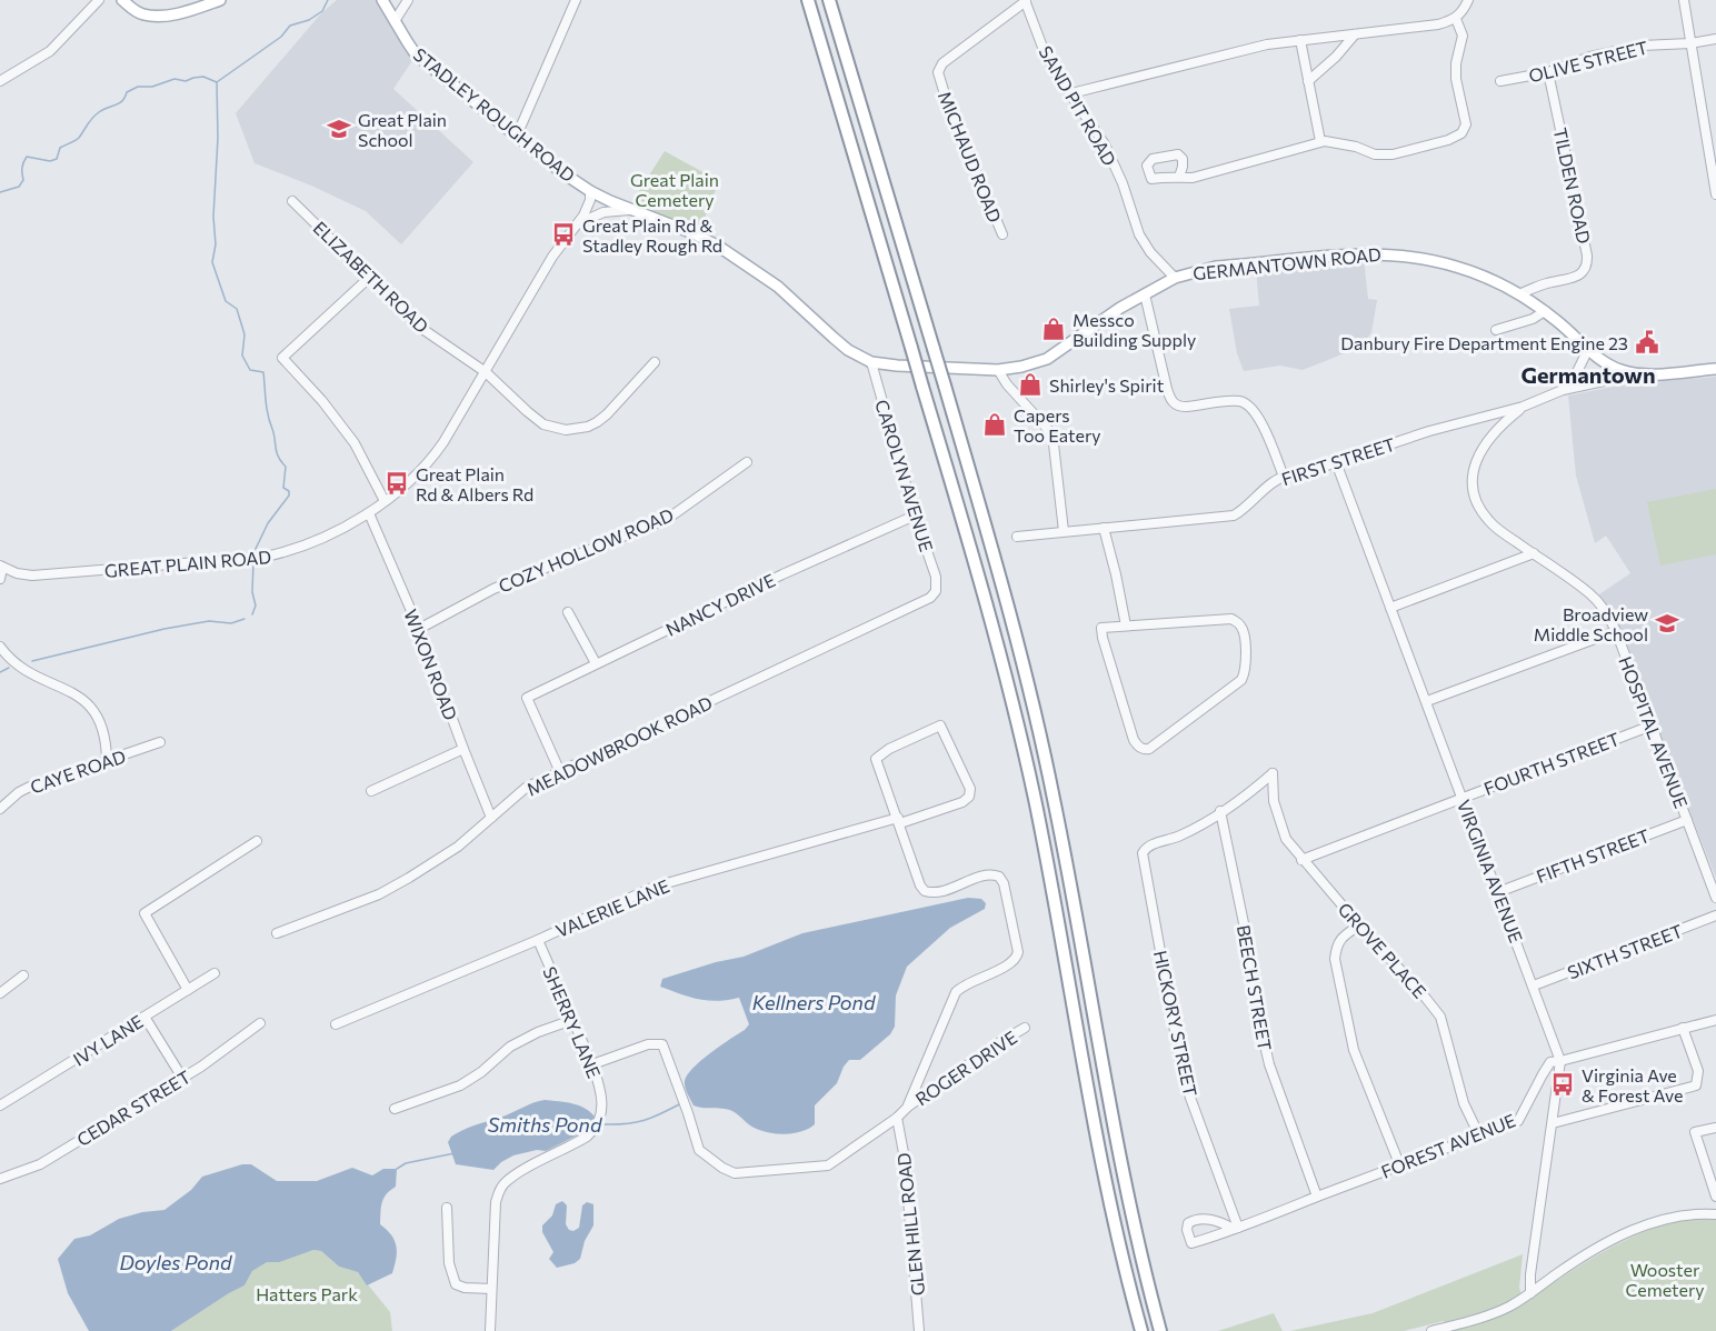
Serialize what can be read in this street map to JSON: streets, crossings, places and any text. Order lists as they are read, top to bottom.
{
  "streets": {
    "main road": ["STADLEY ROUGH ROAD", "GERMANTOWN ROAD"],
    "street": [
      "OLIVE STREET",
      "SAND PIT ROAD",
      "MICHAUD ROAD",
      "TILDEN ROAD",
      "ELIZABETH ROAD",
      "FIRST STREET",
      "CAROLYN AVENUE",
      "COZY HOLLOW ROAD",
      "GREAT PLAIN ROAD",
      "NANCY DRIVE",
      "WIXON ROAD",
      "HOSPITAL AVENUE",
      "MEADOWBROOK ROAD",
      "FOURTH STREET",
      "CAYE ROAD",
      "FIFTH STREET",
      "VIRGINIA AVENUE",
      "VALERIE LANE",
      "GROVE PLACE",
      "SIXTH STREET",
      "BEECH STREET",
      "SHERRY LANE",
      "HICKORY STREET",
      "IVY LANE",
      "ROGER DRIVE",
      "CEDAR STREET",
      "FOREST AVENUE",
      "GLEN HILL ROAD"
    ]
  },
  "crossings": [
    ["OLIVE STREET", "TILDEN ROAD"],
    ["SAND PIT ROAD", "MICHAUD ROAD"],
    ["SAND PIT ROAD", "GERMANTOWN ROAD"],
    ["STADLEY ROUGH ROAD", "GREAT PLAIN ROAD"],
    ["TILDEN ROAD", "GERMANTOWN ROAD"],
    ["GERMANTOWN ROAD", "FIRST STREET"],
    ["ELIZABETH ROAD", "GREAT PLAIN ROAD"],
    ["FIRST STREET", "HOSPITAL AVENUE"],
    ["FIRST STREET", "VIRGINIA AVENUE"],
    ["CAROLYN AVENUE", "NANCY DRIVE"],
    ["CAROLYN AVENUE", "MEADOWBROOK ROAD"],
    ["COZY HOLLOW ROAD", "WIXON ROAD"],
    ["GREAT PLAIN ROAD", "WIXON ROAD"],
    ["NANCY DRIVE", "MEADOWBROOK ROAD"],
    ["WIXON ROAD", "MEADOWBROOK ROAD"],
    ["HOSPITAL AVENUE", "FOURTH STREET"],
    ["HOSPITAL AVENUE", "FIFTH STREET"],
    ["FOURTH STREET", "VIRGINIA AVENUE"],
    ["FOURTH STREET", "GROVE PLACE"],
    ["FIFTH STREET", "VIRGINIA AVENUE"],
    ["VIRGINIA AVENUE", "SIXTH STREET"],
    ["VIRGINIA AVENUE", "FOREST AVENUE"],
    ["VALERIE LANE", "SHERRY LANE"],
    ["GROVE PLACE", "BEECH STREET"],
    ["GROVE PLACE", "HICKORY STREET"],
    ["GROVE PLACE", "FOREST AVENUE"],
    ["BEECH STREET", "HICKORY STREET"],
    ["BEECH STREET", "FOREST AVENUE"],
    ["HICKORY STREET", "FOREST AVENUE"]
  ],
  "districts": ["Germantown"],
  "water": ["Kellners Pond", "Smiths Pond", "Doyles Pond"],
  "parks": ["Great Plain Cemetery", "Wooster Cemetery", "Hatters Park"],
  "places": {
    "school or university": ["Great Plain School", "Broadview Middle School"],
    "bus stop": ["Great Plain Rd & Stadley Rough Rd", "Great Plain Rd & Albers Rd", "Virginia Ave & Forest Ave"],
    "shop": ["Messco Building Supply", "Shirley's Spirit", "Capers Too Eatery"],
    "public building": ["Danbury Fire Department Engine 23"]
  }
}
